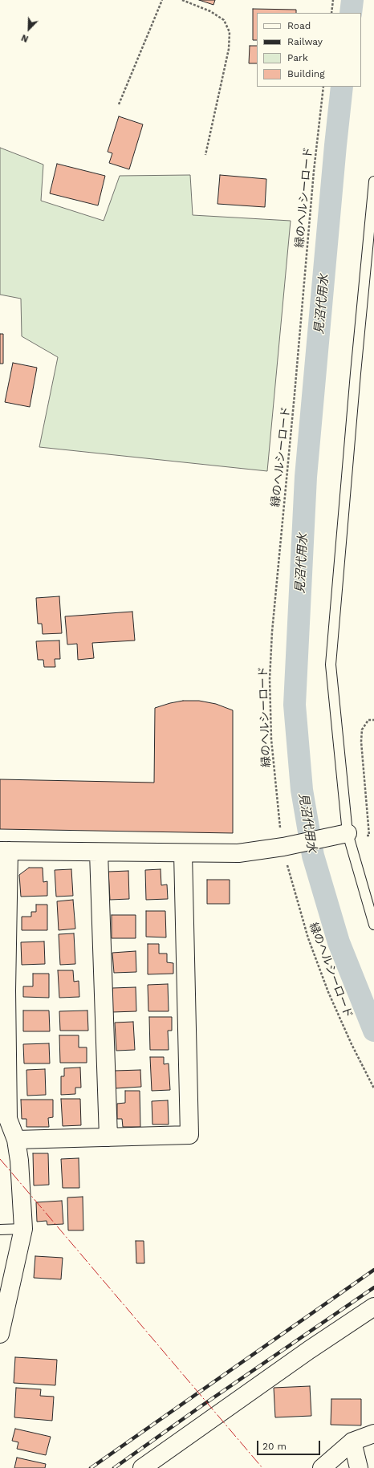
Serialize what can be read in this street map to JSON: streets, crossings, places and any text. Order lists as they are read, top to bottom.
{
  "streets": {
    "path": ["緑のヘルシーロード"]
  },
  "water": ["見沼代用水"],
  "legend": [
    "Road",
    "Railway",
    "Park",
    "Building"
  ],
  "scale_bar": "20 m",
  "north": "bottom left"
}
